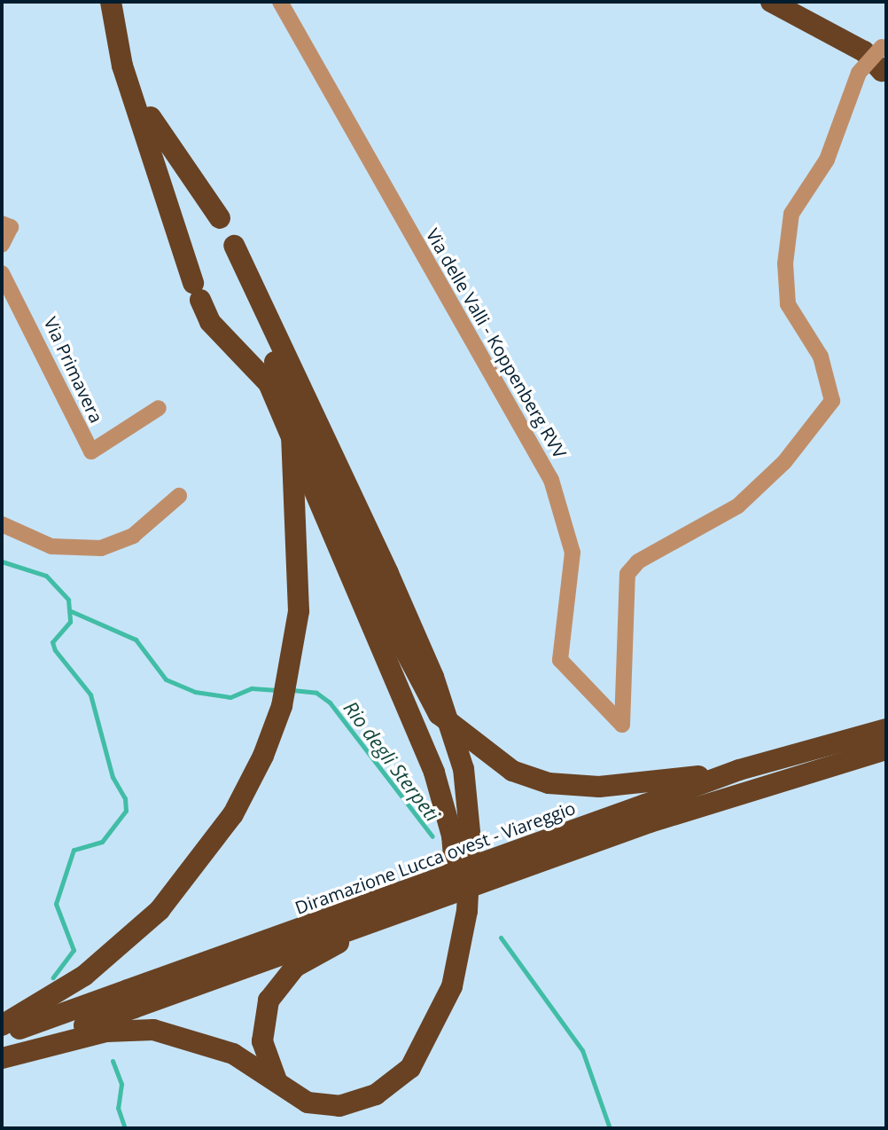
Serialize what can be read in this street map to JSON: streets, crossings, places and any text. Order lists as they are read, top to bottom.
{
  "streets": {
    "highway": ["Diramazione Lucca ovest - Viareggio"],
    "street": ["Via delle Valli - Koppenberg RVV", "Via Primavera"]
  },
  "water": ["Rio degli Sterpeti"]
}
